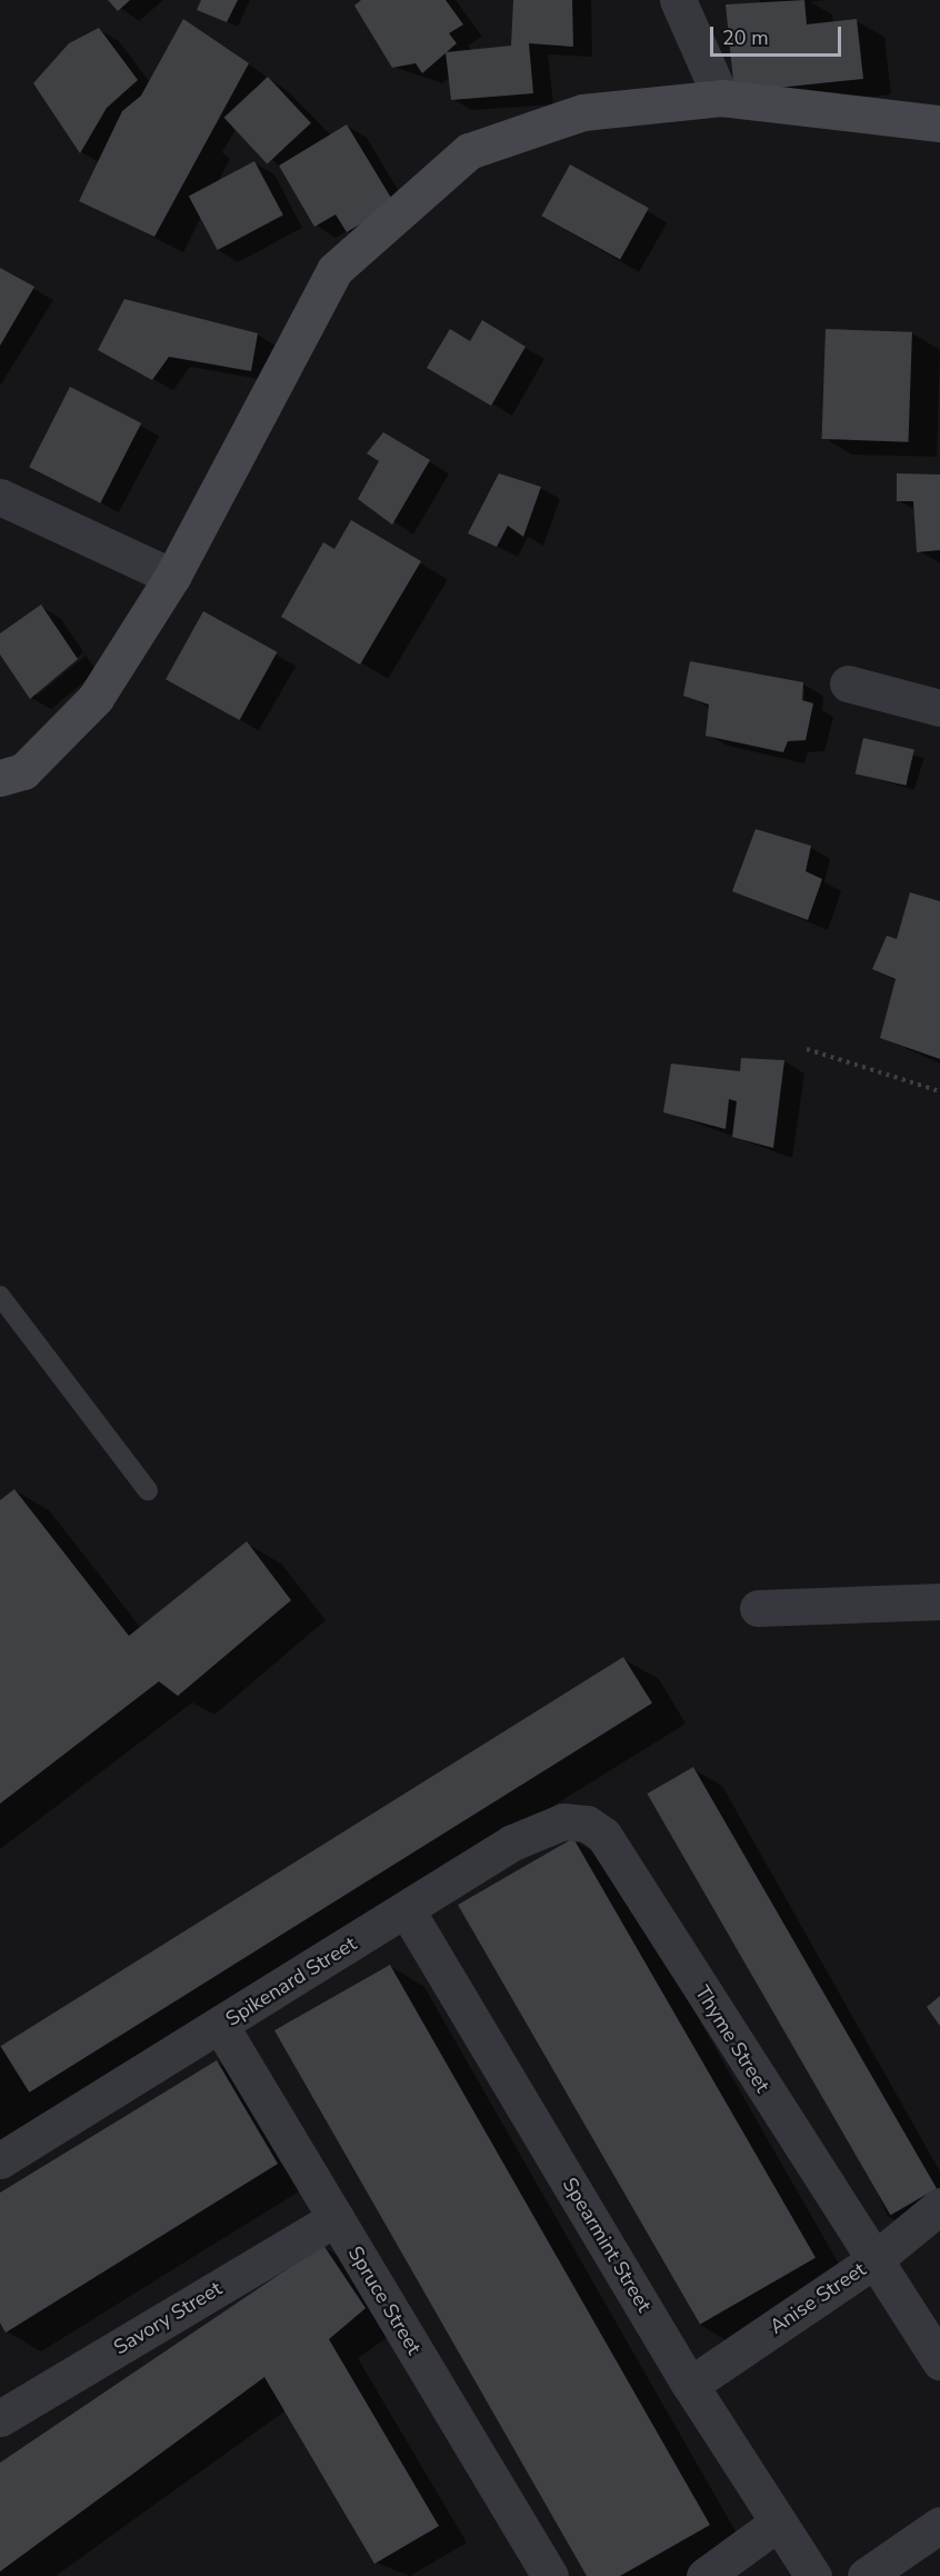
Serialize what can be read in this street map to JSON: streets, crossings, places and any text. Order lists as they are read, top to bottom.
{
  "streets": {
    "street": [
      "Spikenard Street",
      "Thyme Street",
      "Spearmint Street",
      "Anise Street",
      "Spruce Street",
      "Savory Street"
    ]
  },
  "crossings": [
    ["Spikenard Street", "Thyme Street"],
    ["Spikenard Street", "Spearmint Street"],
    ["Spikenard Street", "Spruce Street"],
    ["Thyme Street", "Anise Street"],
    ["Spearmint Street", "Anise Street"],
    ["Spruce Street", "Savory Street"]
  ],
  "scale_bar": "20 m"
}
